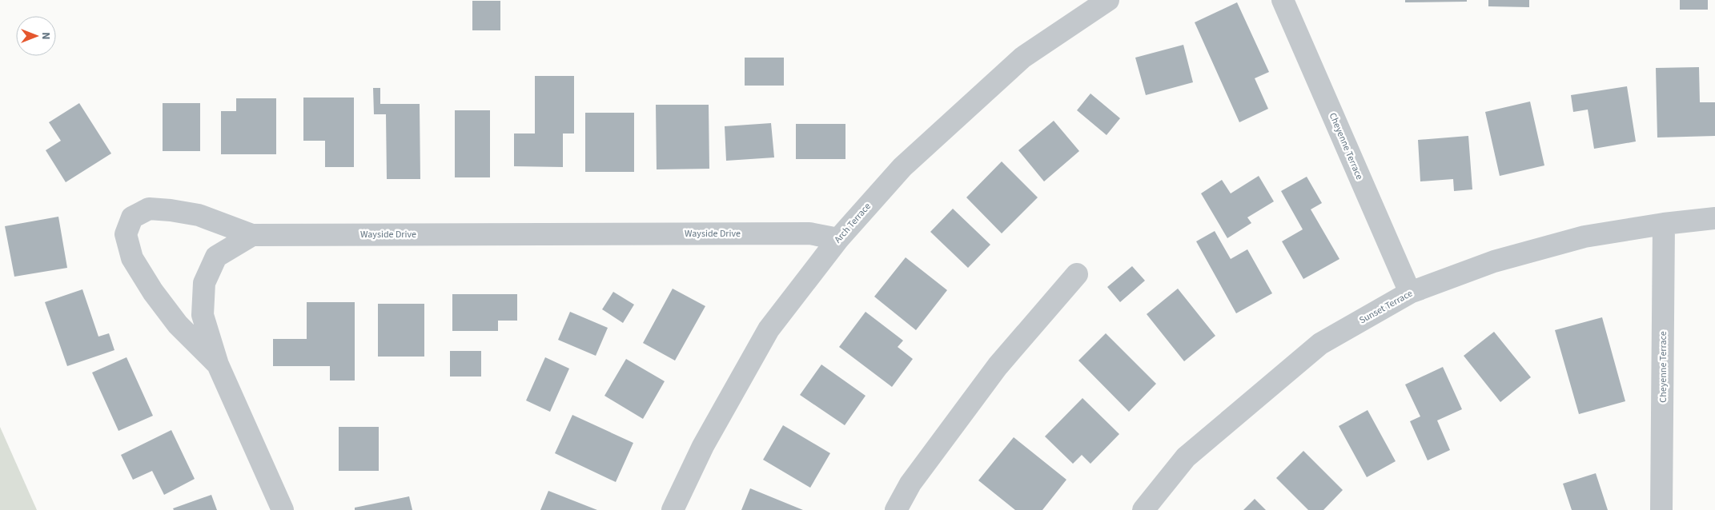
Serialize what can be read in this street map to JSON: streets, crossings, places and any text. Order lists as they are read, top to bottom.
{
  "streets": {
    "street": [
      "Cheyenne Terrace",
      "Arch Terrace",
      "Wayside Drive",
      "Sunset Terrace"
    ]
  },
  "crossings": [
    ["Cheyenne Terrace", "Sunset Terrace"],
    ["Arch Terrace", "Wayside Drive"]
  ],
  "north": "right"
}
